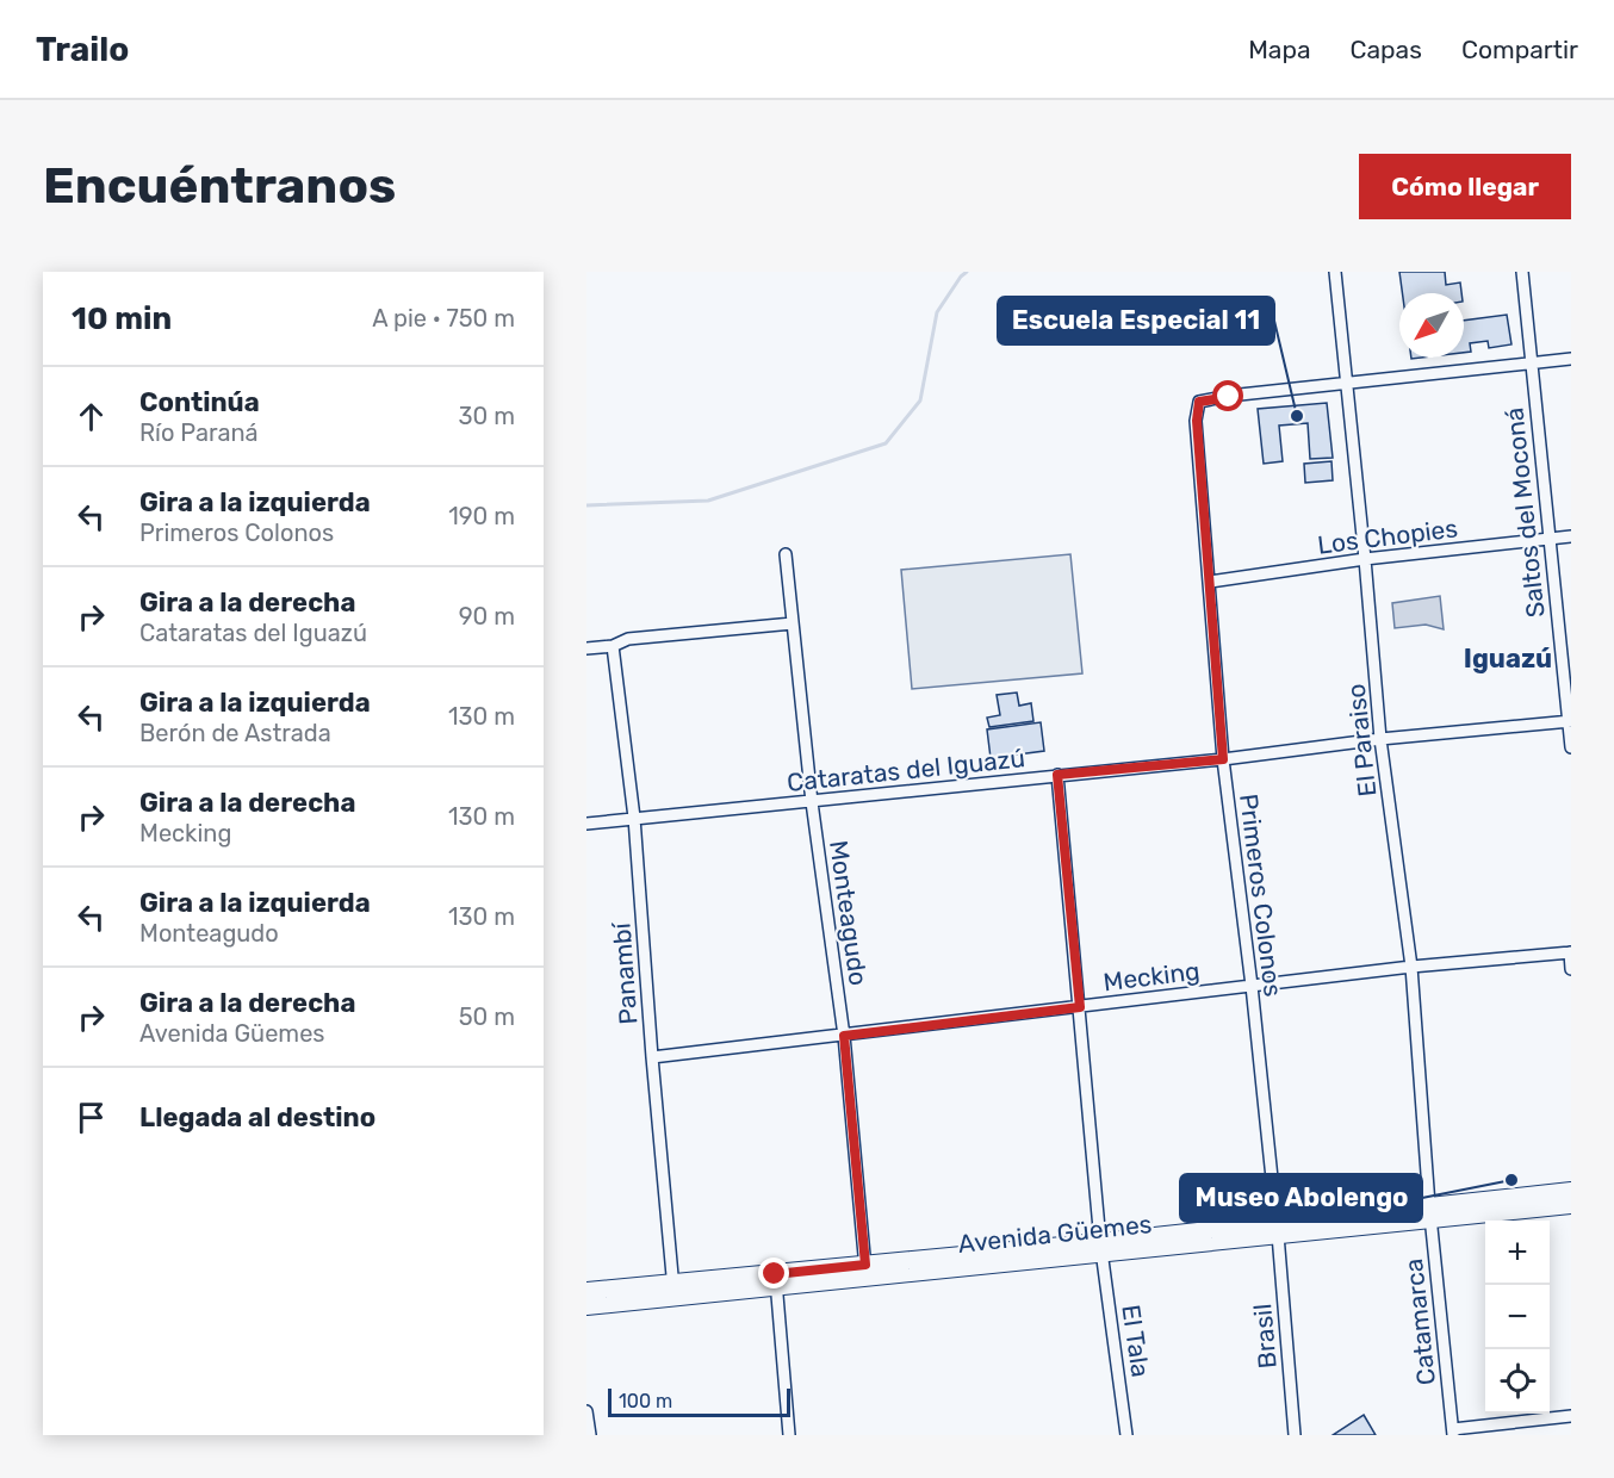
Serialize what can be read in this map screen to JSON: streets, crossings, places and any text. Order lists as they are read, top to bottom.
{
  "streets": {
    "main road": ["Avenida Güemes"],
    "street": [
      "Saltos del Moconá",
      "Los Chopies",
      "El Paraiso",
      "Cataratas del Iguazú",
      "Primeros Colonos",
      "Monteagudo",
      "Panambí",
      "Mecking",
      "Catamarca",
      "Brasil",
      "El Tala"
    ]
  },
  "crossings": [
    ["Saltos del Moconá", "Los Chopies"],
    ["Saltos del Moconá", "Cataratas del Iguazú"],
    ["Los Chopies", "El Paraiso"],
    ["Los Chopies", "Primeros Colonos"],
    ["El Paraiso", "Cataratas del Iguazú"],
    ["El Paraiso", "Primeros Colonos"],
    ["El Paraiso", "Mecking"],
    ["El Paraiso", "Avenida Güemes"],
    ["El Paraiso", "Catamarca"],
    ["Cataratas del Iguazú", "Primeros Colonos"],
    ["Cataratas del Iguazú", "Monteagudo"],
    ["Cataratas del Iguazú", "Panambí"],
    ["Cataratas del Iguazú", "El Tala"],
    ["Primeros Colonos", "Mecking"],
    ["Primeros Colonos", "Avenida Güemes"],
    ["Primeros Colonos", "Brasil"],
    ["Monteagudo", "Mecking"],
    ["Monteagudo", "Avenida Güemes"],
    ["Panambí", "Mecking"],
    ["Panambí", "Avenida Güemes"],
    ["Mecking", "El Tala"],
    ["Avenida Güemes", "Catamarca"],
    ["Avenida Güemes", "Brasil"],
    ["Avenida Güemes", "El Tala"]
  ],
  "districts": ["Iguazú"],
  "places": ["Escuela Especial 11", "Museo Abolengo"],
  "scale_bar": "100 m",
  "north": "bottom left",
  "page": {
    "header": "Trailo",
    "nav": ["Mapa", "Capas", "Compartir"],
    "buttons": "Cómo llegar",
    "title": "Encuéntranos",
    "heading": ["10 min", "A pie · 750 m"],
    "list": [
      ["Continúa", "Río Paraná", "30 m"],
      ["Gira a la izquierda", "Primeros Colonos", "190 m"],
      ["Gira a la derecha", "Cataratas del Iguazú", "90 m"],
      ["Gira a la izquierda", "Berón de Astrada", "130 m"],
      ["Gira a la derecha", "Mecking", "130 m"],
      ["Gira a la izquierda", "Monteagudo", "130 m"],
      ["Gira a la derecha", "Avenida Güemes", "50 m"],
      "Llegada al destino"
    ],
    "map_buttons": ["+", "−"],
    "scale": "100 m"
  }
}
